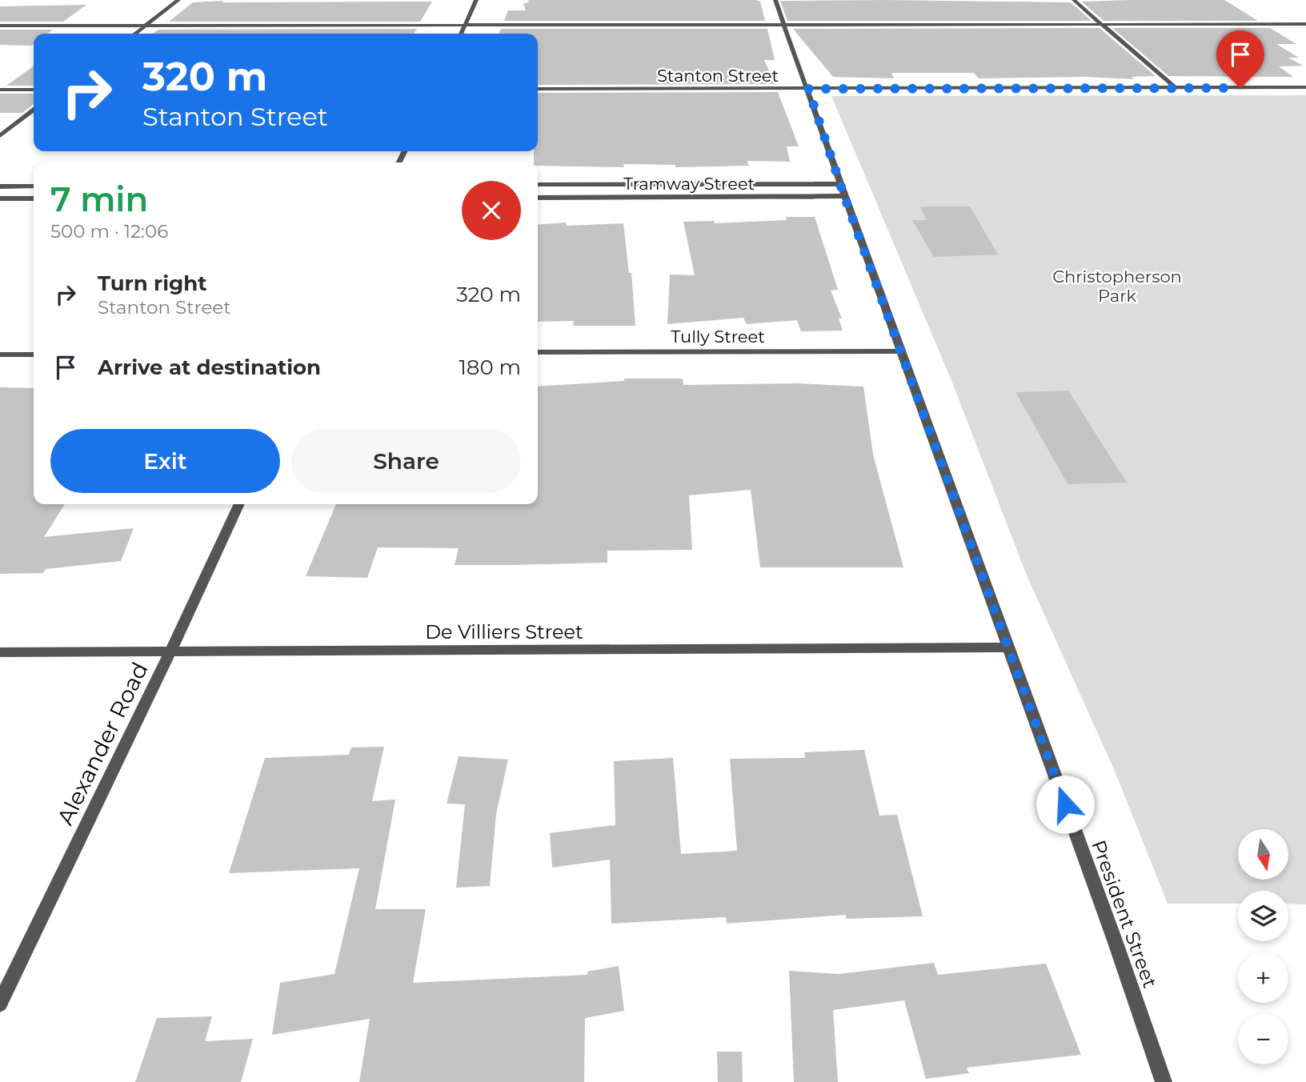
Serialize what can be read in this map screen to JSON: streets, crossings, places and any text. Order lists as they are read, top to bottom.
{
  "streets": {
    "street": [
      "Stanton Street",
      "Tramway Street",
      "Tully Street",
      "De Villiers Street",
      "Alexander Road",
      "President Street"
    ]
  },
  "crossings": [
    ["Stanton Street", "President Street"],
    ["Tramway Street", "President Street"],
    ["Tully Street", "President Street"],
    ["De Villiers Street", "Alexander Road"],
    ["De Villiers Street", "President Street"]
  ],
  "parks": ["Christopherson Park"],
  "north": "bottom",
  "page": {
    "turn": ["320 m", "Stanton Street"],
    "heading": ["7 min", "500 m · 12:06"],
    "list": [
      {
        "name": "Turn right",
        "note": "Stanton Street",
        "value": "320 m"
      },
      {
        "name": "Arrive at destination",
        "value": "180 m"
      }
    ],
    "buttons": ["Exit", "Share"],
    "map_buttons": ["+", "−"]
  }
}
